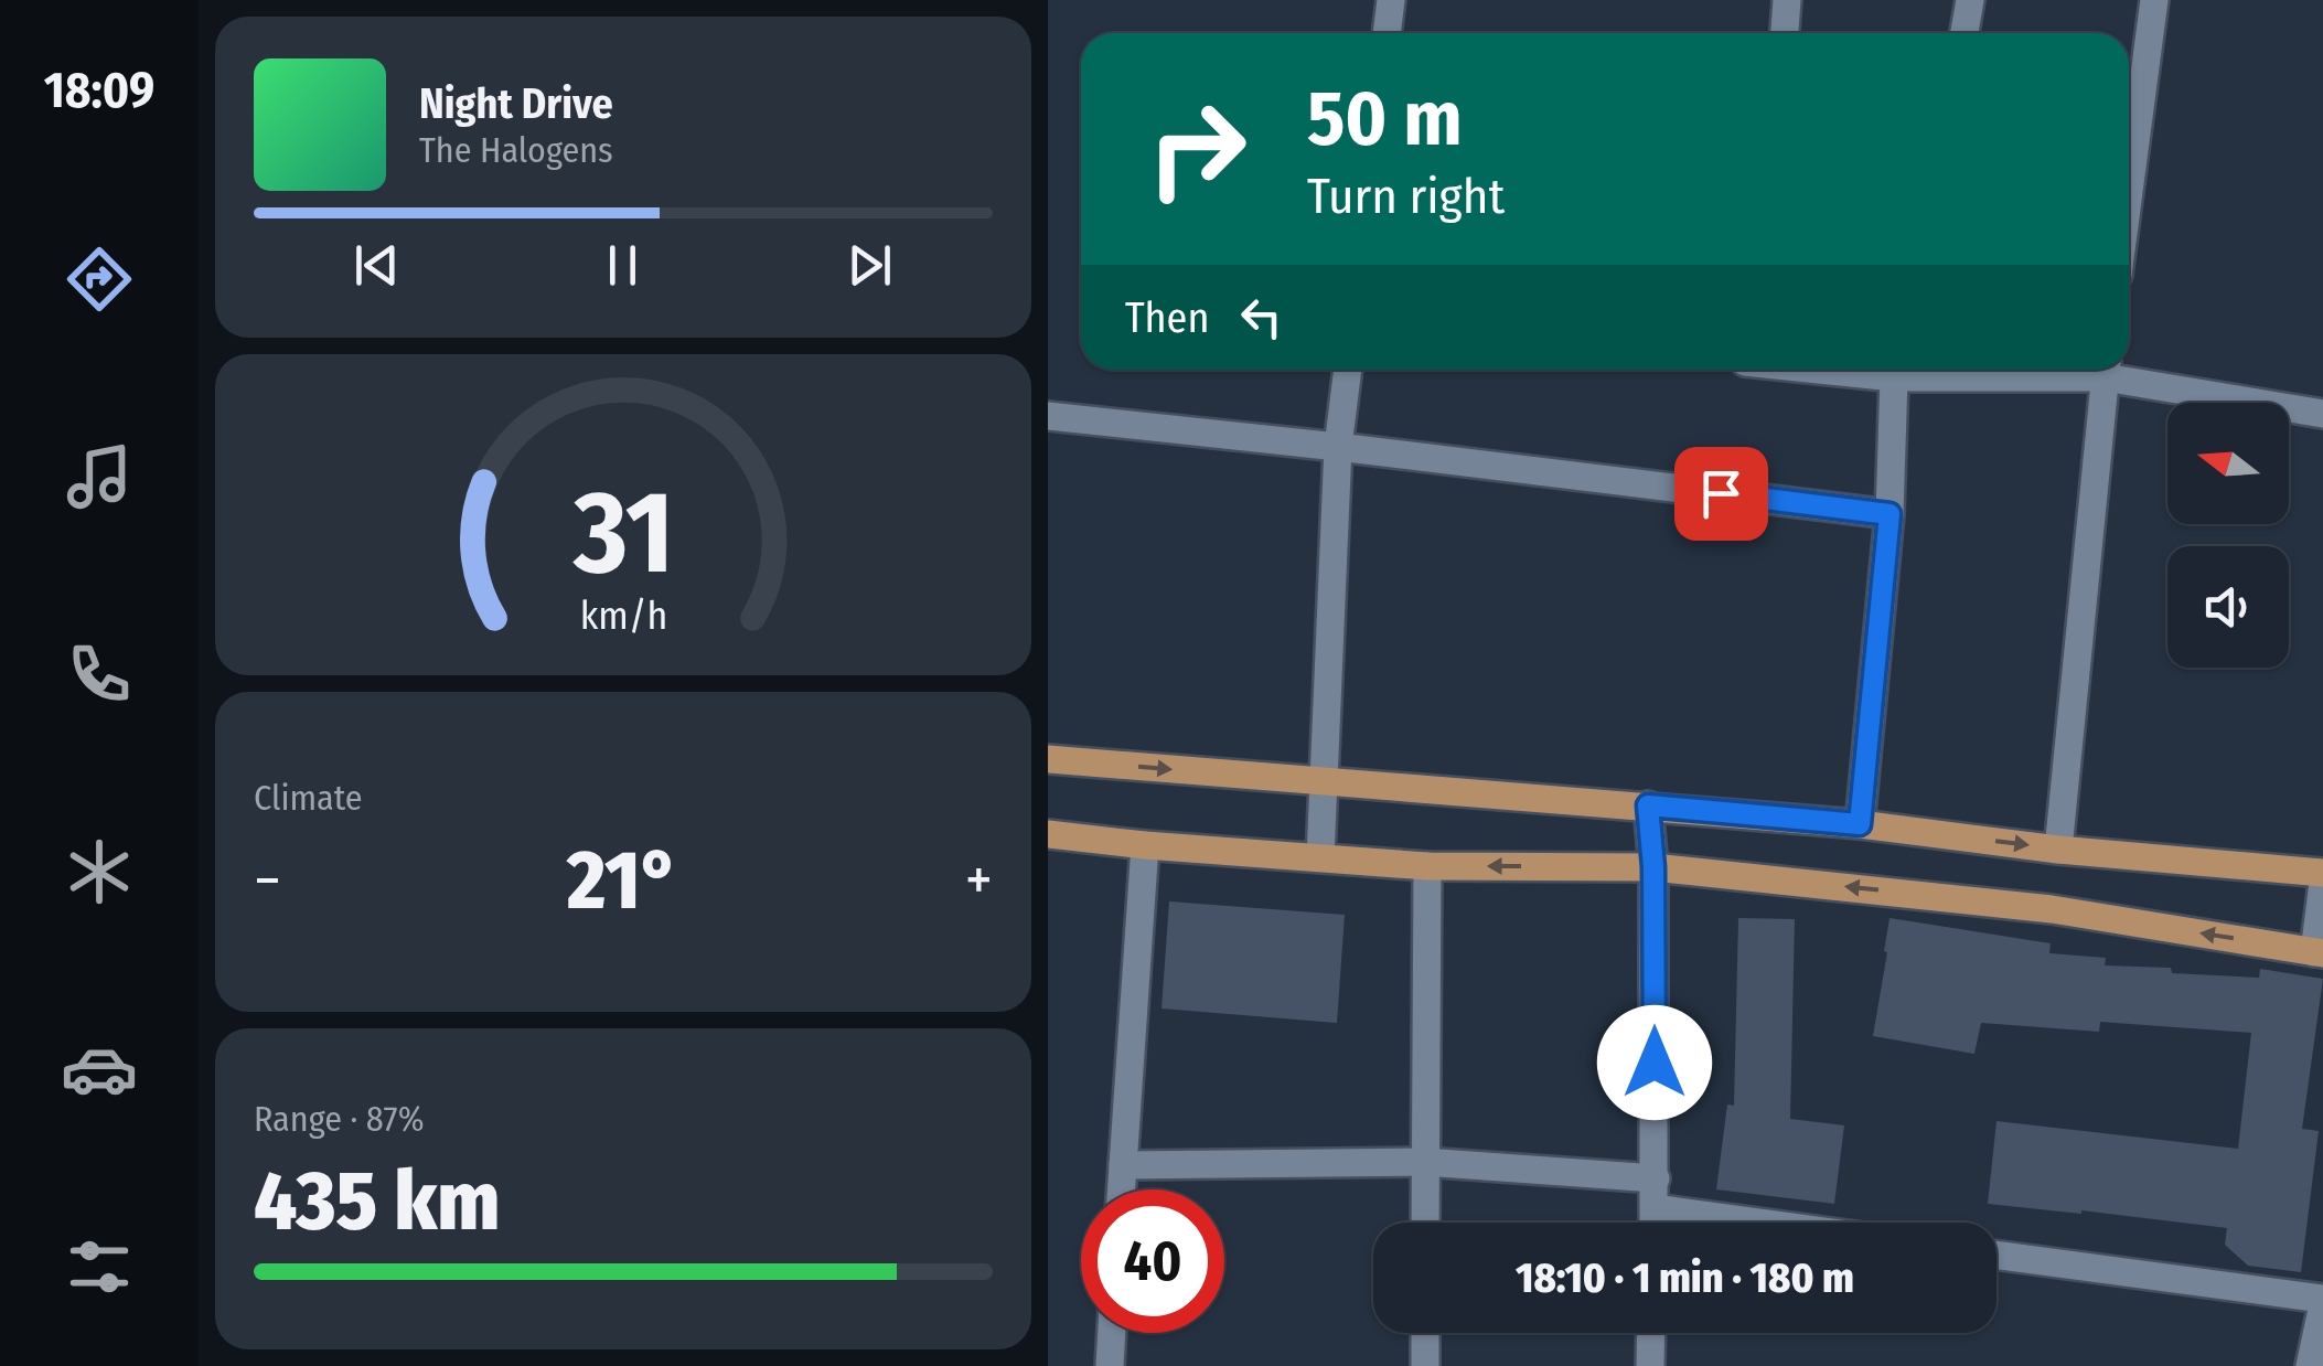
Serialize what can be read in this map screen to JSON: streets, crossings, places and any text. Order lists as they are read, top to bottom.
{
  "north": "left",
  "page": {
    "tabs": "18:09",
    "turn": ["50 m", "Turn right"],
    "song": ["Night Drive", "The Halogens"],
    "then": "Then",
    "tile": [
      "Climate",
      ["Range · 87%", "435 km"]
    ],
    "heat": ["−", "21°", "+"],
    "limit": "40",
    "trip": "18:10 · 1 min · 180 m",
    "gauge": ["31", "km/h"]
  }
}
